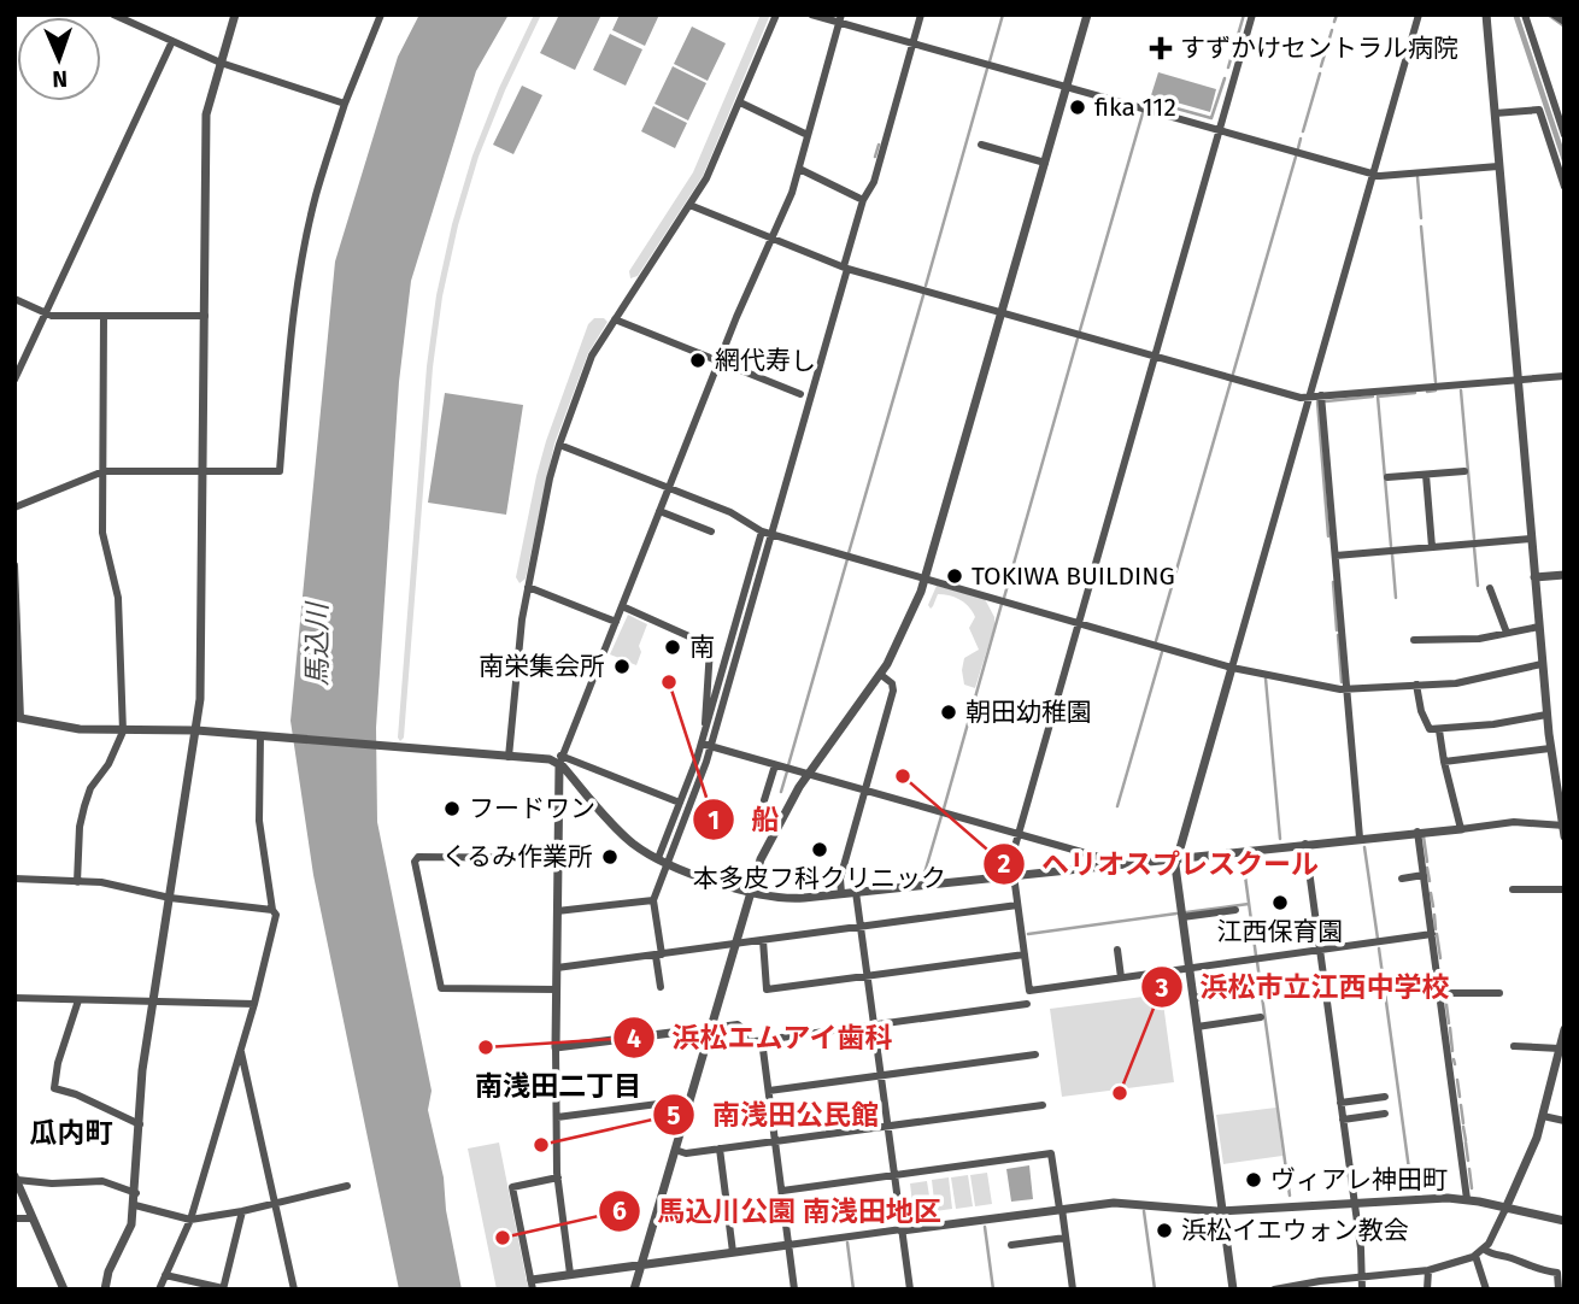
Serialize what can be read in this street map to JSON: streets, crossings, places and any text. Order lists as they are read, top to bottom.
{
  "districts": ["南浅田二丁目", "瓜内町"],
  "water": ["馬込川"],
  "places": {
    "health": ["すずかけセントラル病院"],
    "other": [
      "fika 112",
      "網代寿し",
      "TOKIWA BUILDING",
      "南",
      "南栄集会所",
      "船",
      "朝田幼稚園",
      "ヘリオスプレスクール",
      "フードワン",
      "本多皮フ科クリニック",
      "くるみ作業所",
      "江西保育園",
      "浜松エムアイ歯科",
      "浜松市立江西中学校",
      "南浅田公民館",
      "ヴィアレ神田町",
      "浜松イエウォン教会",
      "馬込川公園 南浅田地区"
    ]
  },
  "north": "bottom"
}
